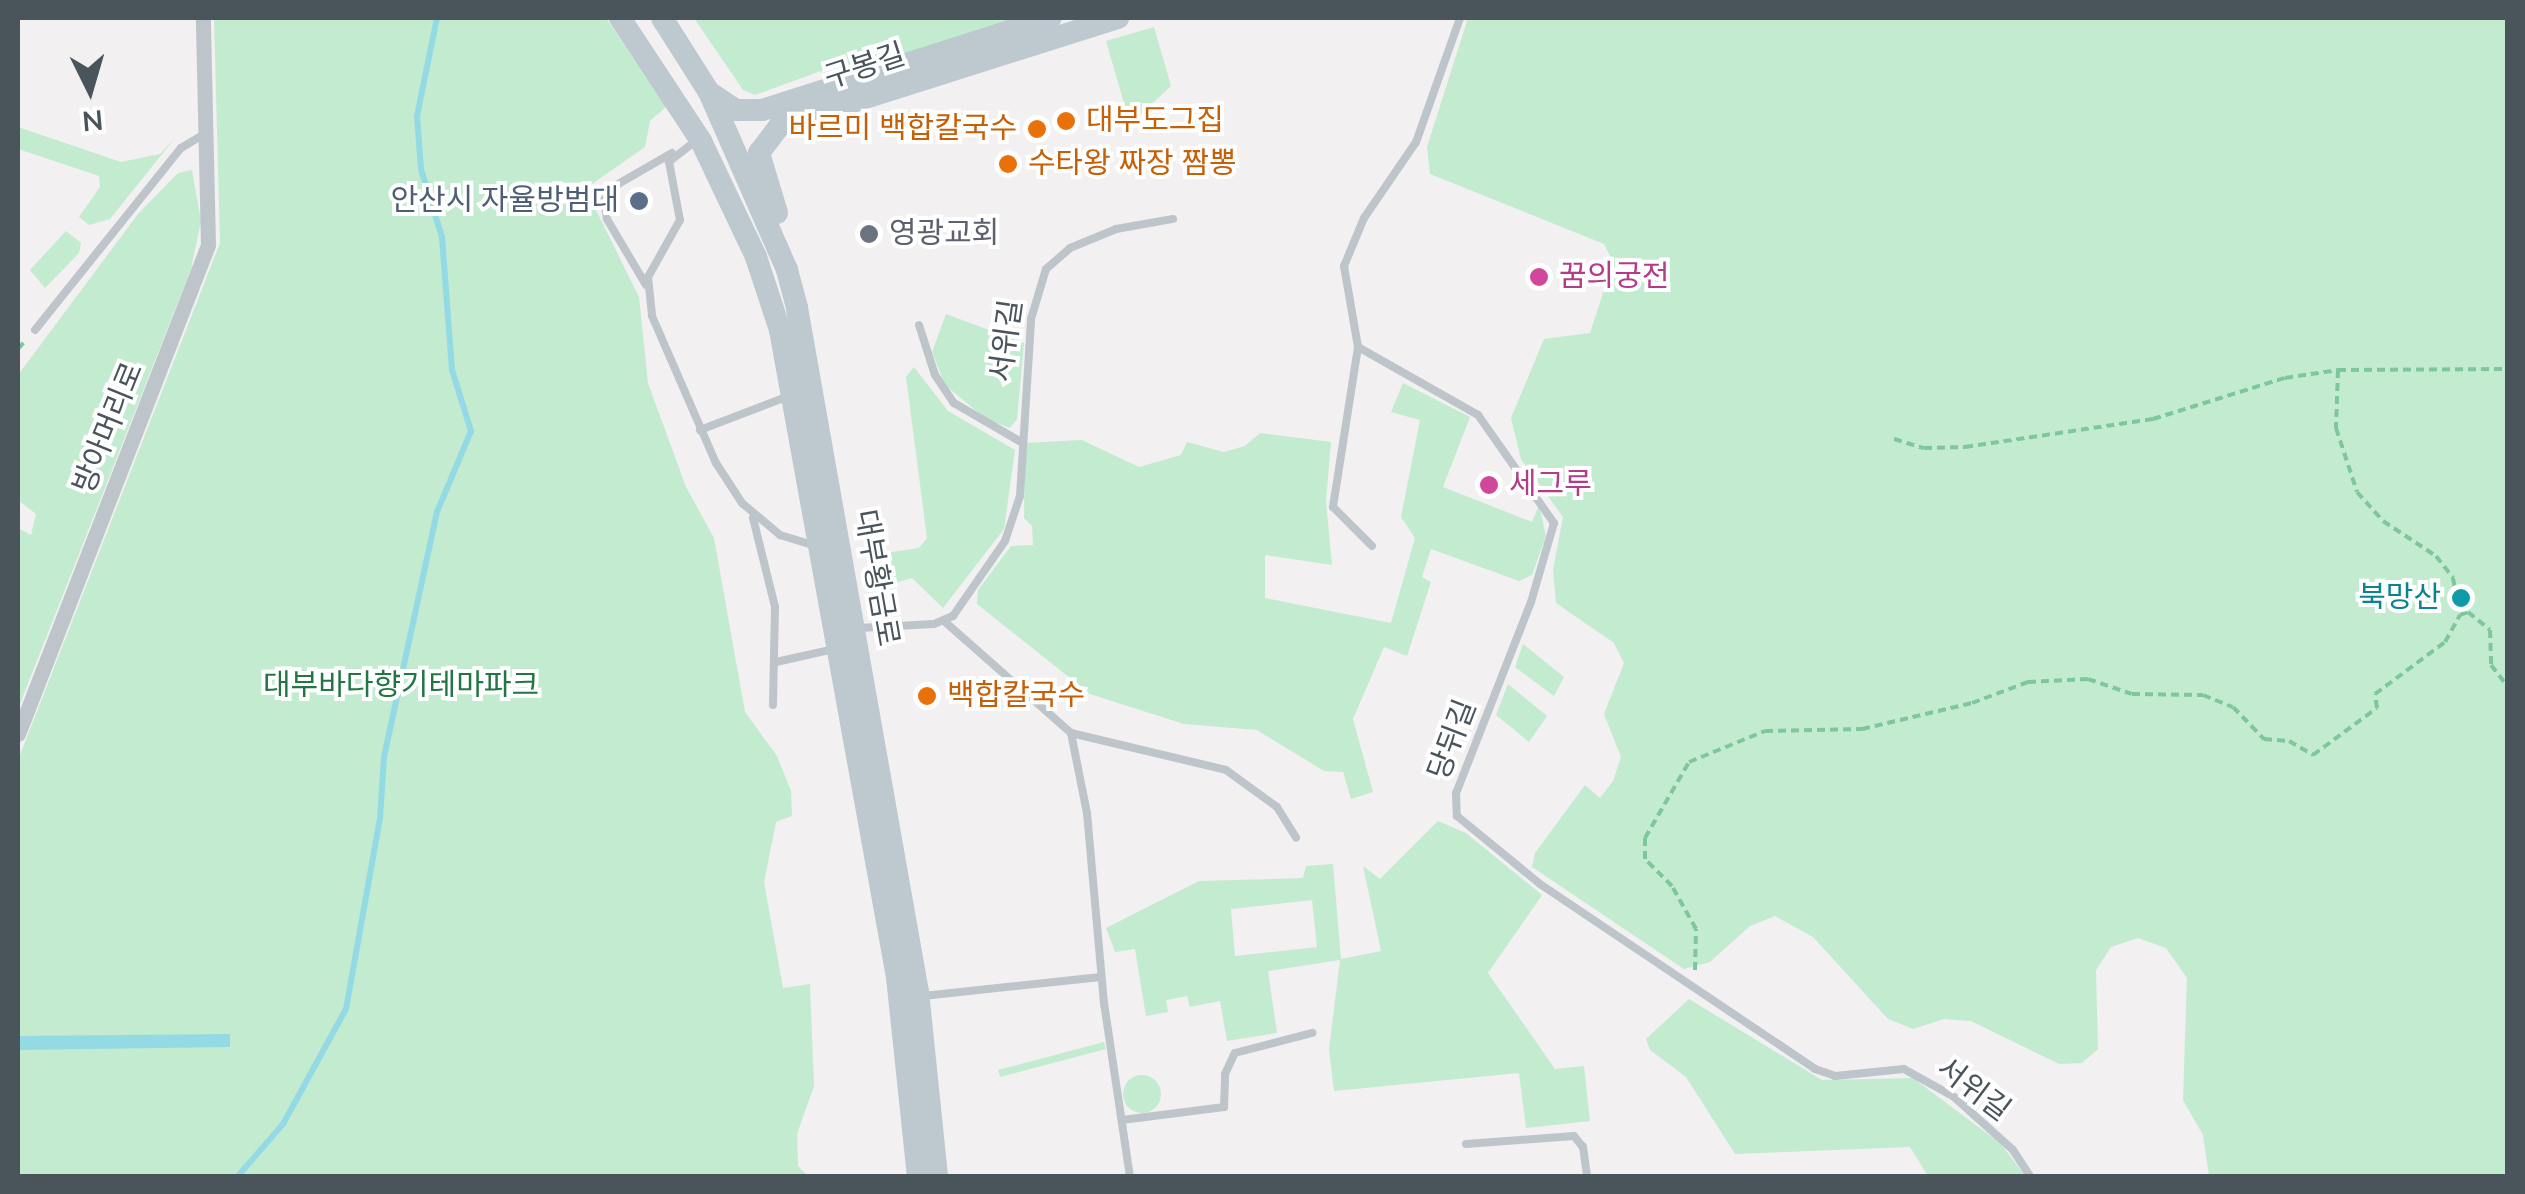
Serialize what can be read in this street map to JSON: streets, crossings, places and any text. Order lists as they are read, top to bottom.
{
  "streets": {
    "main road": ["구봉길", "대부황금로"],
    "street": ["방아머리로"],
    "lane": ["서위길", "당뒤길"]
  },
  "crossings": [
    ["서위길", "당뒤길"]
  ],
  "parks": ["대부바다향기테마파크"],
  "places": [
    "대부도그집",
    "바르미 백합칼국수",
    "수타왕 짜장 짬뽕",
    "안산시 자율방범대",
    "영광교회",
    "꿈의궁전",
    "세그루",
    "북망산",
    "백합칼국수"
  ],
  "north": "bottom"
}
